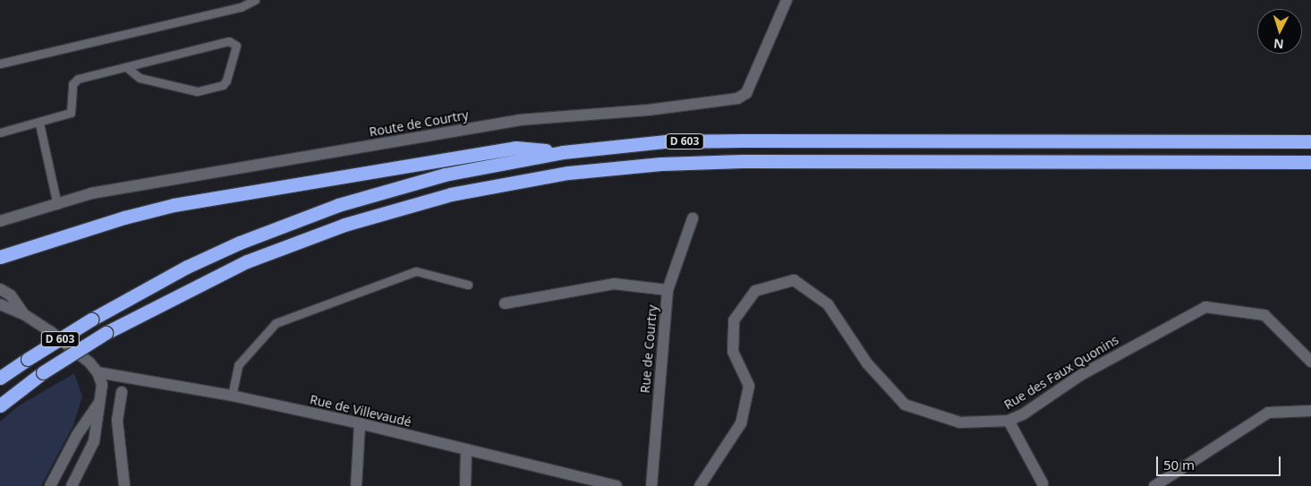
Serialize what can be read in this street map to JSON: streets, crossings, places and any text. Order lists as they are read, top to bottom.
{
  "streets": {
    "highway": ["D 603"],
    "street": [
      "Route de Courtry",
      "Rue de Courtry",
      "Rue des Faux Quonins",
      "Rue de Villevaudé"
    ]
  },
  "scale_bar": "50 m",
  "north": "bottom"
}
